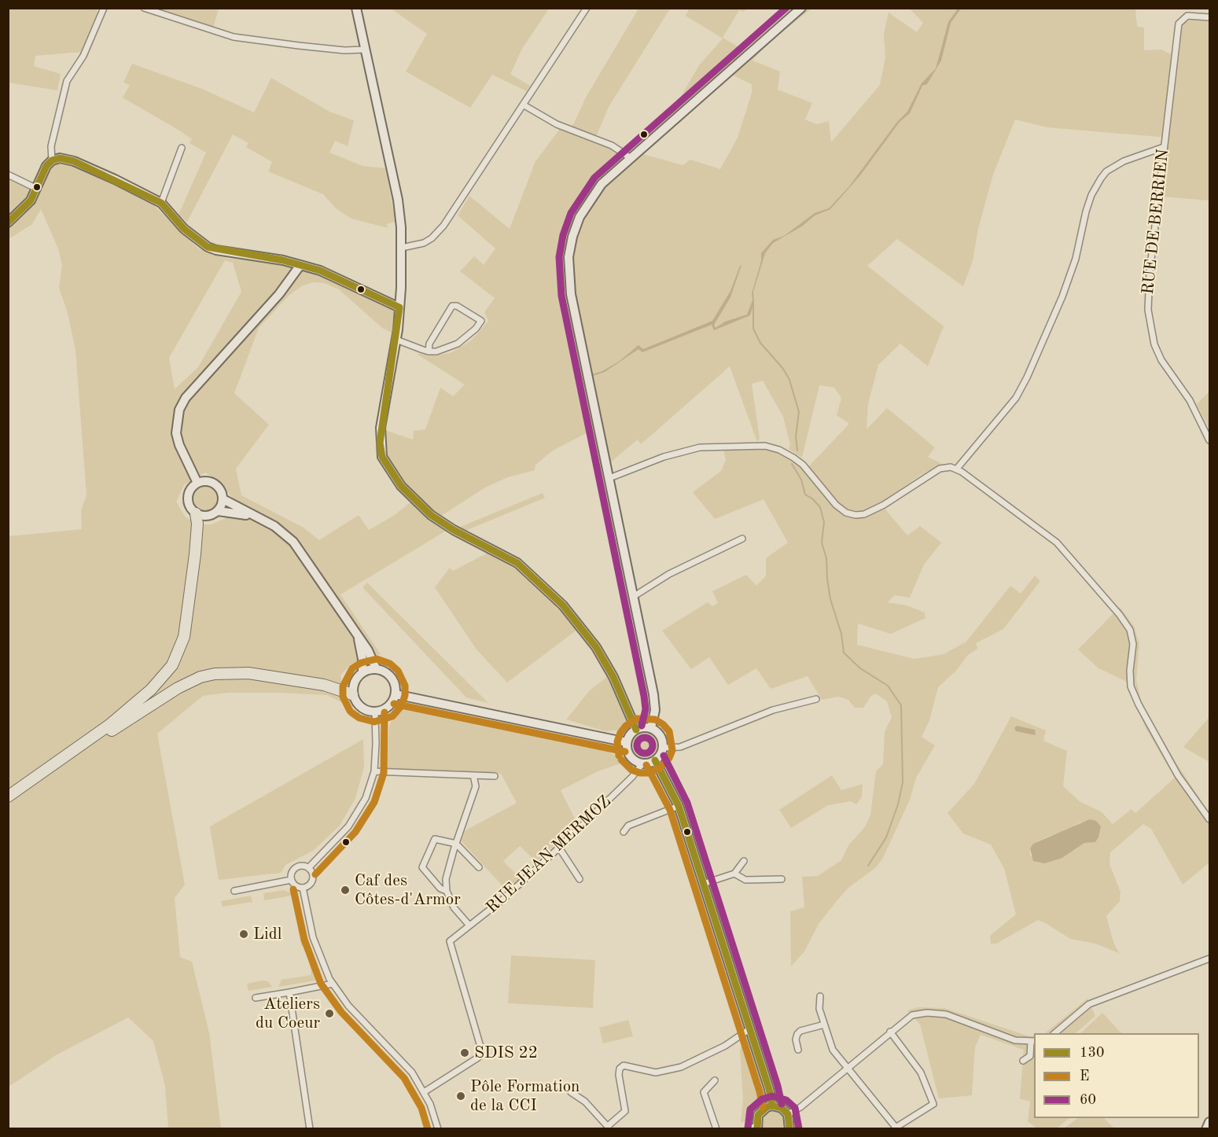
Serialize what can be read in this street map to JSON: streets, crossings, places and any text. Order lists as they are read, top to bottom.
{
  "streets": {
    "street": ["RUE DE BERRIEN", "RUE JEAN MERMOZ"]
  },
  "places": [
    "Caf des Côtes-d'Armor",
    "Lidl",
    "Ateliers du Coeur",
    "SDIS 22",
    "Pôle Formation de la CCI"
  ],
  "lines": ["transit line 60", "transit line 130", "transit line E"],
  "legend": ["130", "E", "60"]
}
